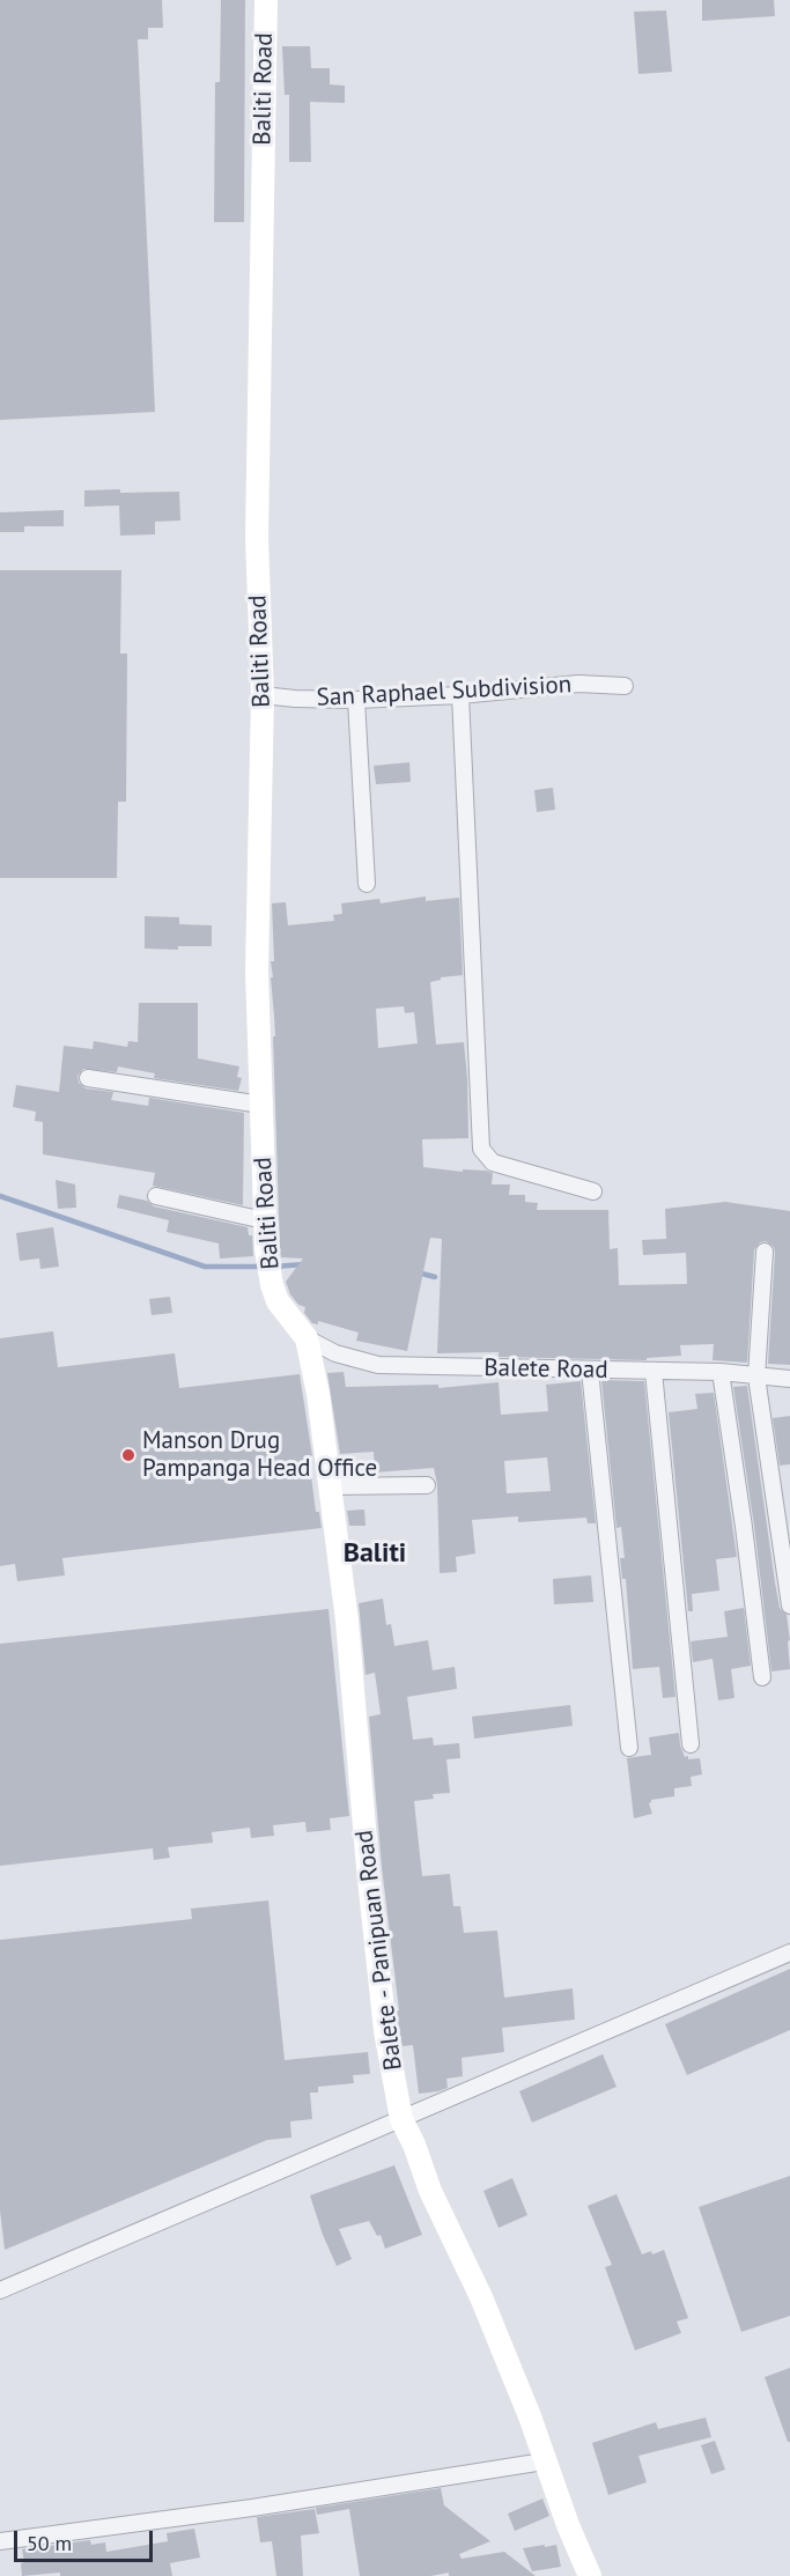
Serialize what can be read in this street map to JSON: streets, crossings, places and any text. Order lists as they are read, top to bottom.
{
  "streets": {
    "main road": ["Baliti Road", "Balete - Panipuan Road"],
    "street": ["San Raphael Subdivision", "Balete Road"]
  },
  "crossings": [
    ["Baliti Road", "San Raphael Subdivision"],
    ["Baliti Road", "Balete - Panipuan Road"],
    ["Balete Road", "Balete - Panipuan Road"]
  ],
  "districts": ["Baliti"],
  "places": ["Manson Drug Pampanga Head Office"],
  "scale_bar": "50 m"
}
